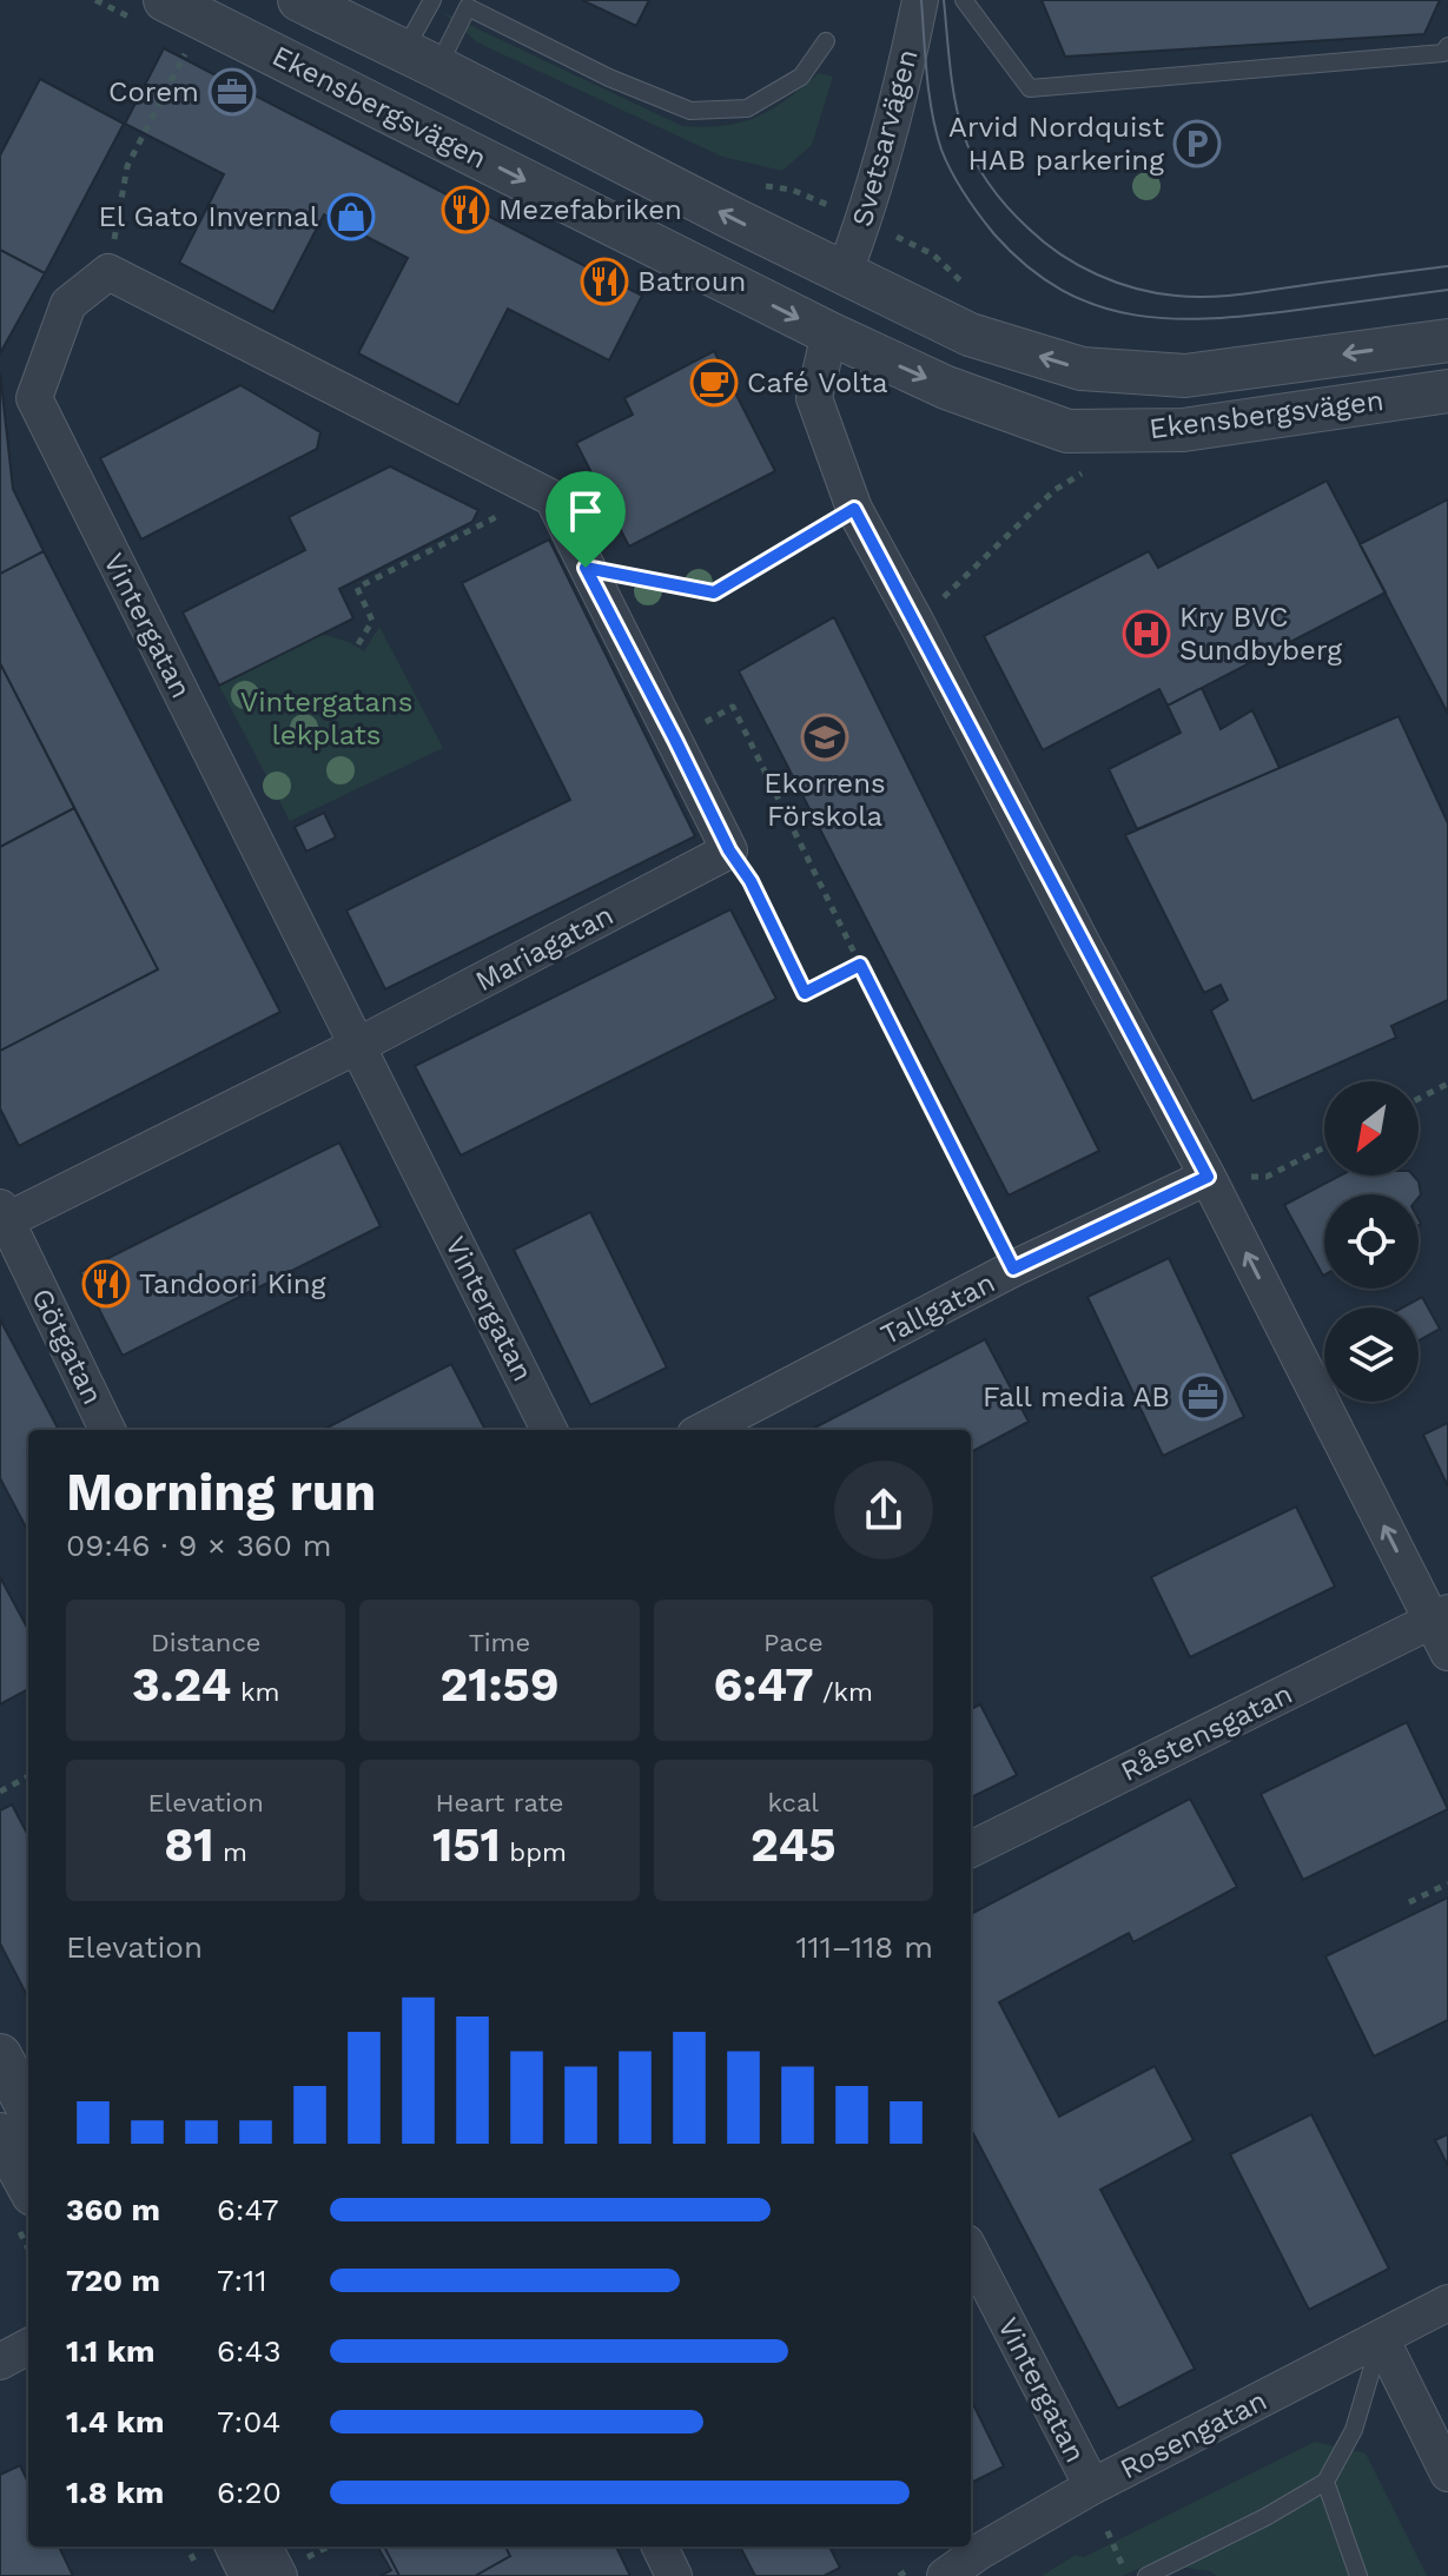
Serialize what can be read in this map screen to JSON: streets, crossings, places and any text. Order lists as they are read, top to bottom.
{
  "streets": {
    "street": [
      "Ekensbergsvägen",
      "Svetsarvägen",
      "Vintergatan",
      "Mariagatan",
      "Tallgatan",
      "Götgatan",
      "Råstensgatan",
      "Rosengatan"
    ]
  },
  "crossings": [
    ["Ekensbergsvägen", "Svetsarvägen"],
    ["Vintergatan", "Mariagatan"],
    ["Vintergatan", "Rosengatan"],
    ["Mariagatan", "Götgatan"]
  ],
  "parks": ["Vintergatans lekplats"],
  "places": {
    "office": ["Corem", "Fall media AB"],
    "parking": ["Arvid Nordquist HAB parkering"],
    "restaurant": ["Mezefabriken", "Batroun", "Tandoori King"],
    "shop": ["El Gato Invernal"],
    "cafe": ["Café Volta"],
    "hospital": ["Kry BVC Sundbyberg"],
    "school or university": ["Ekorrens Förskola"]
  },
  "north": "bottom left",
  "page": {
    "heading": ["Morning run", "09:46 · 9 × 360 m"],
    "stats": [
      ["Distance", "3.24 km"],
      ["Time", "21:59"],
      ["Pace", "6:47 /km"],
      ["Elevation", "81 m"],
      ["Heart rate", "151 bpm"],
      ["kcal", "245"]
    ],
    "chart": ["Elevation", "111–118 m"],
    "list": [
      {
        "name": "360 m",
        "note": "6:47"
      },
      {
        "name": "720 m",
        "note": "7:11"
      },
      {
        "name": "1.1 km",
        "note": "6:43"
      },
      {
        "name": "1.4 km",
        "note": "7:04"
      },
      {
        "name": "1.8 km",
        "note": "6:20"
      }
    ]
  }
}
